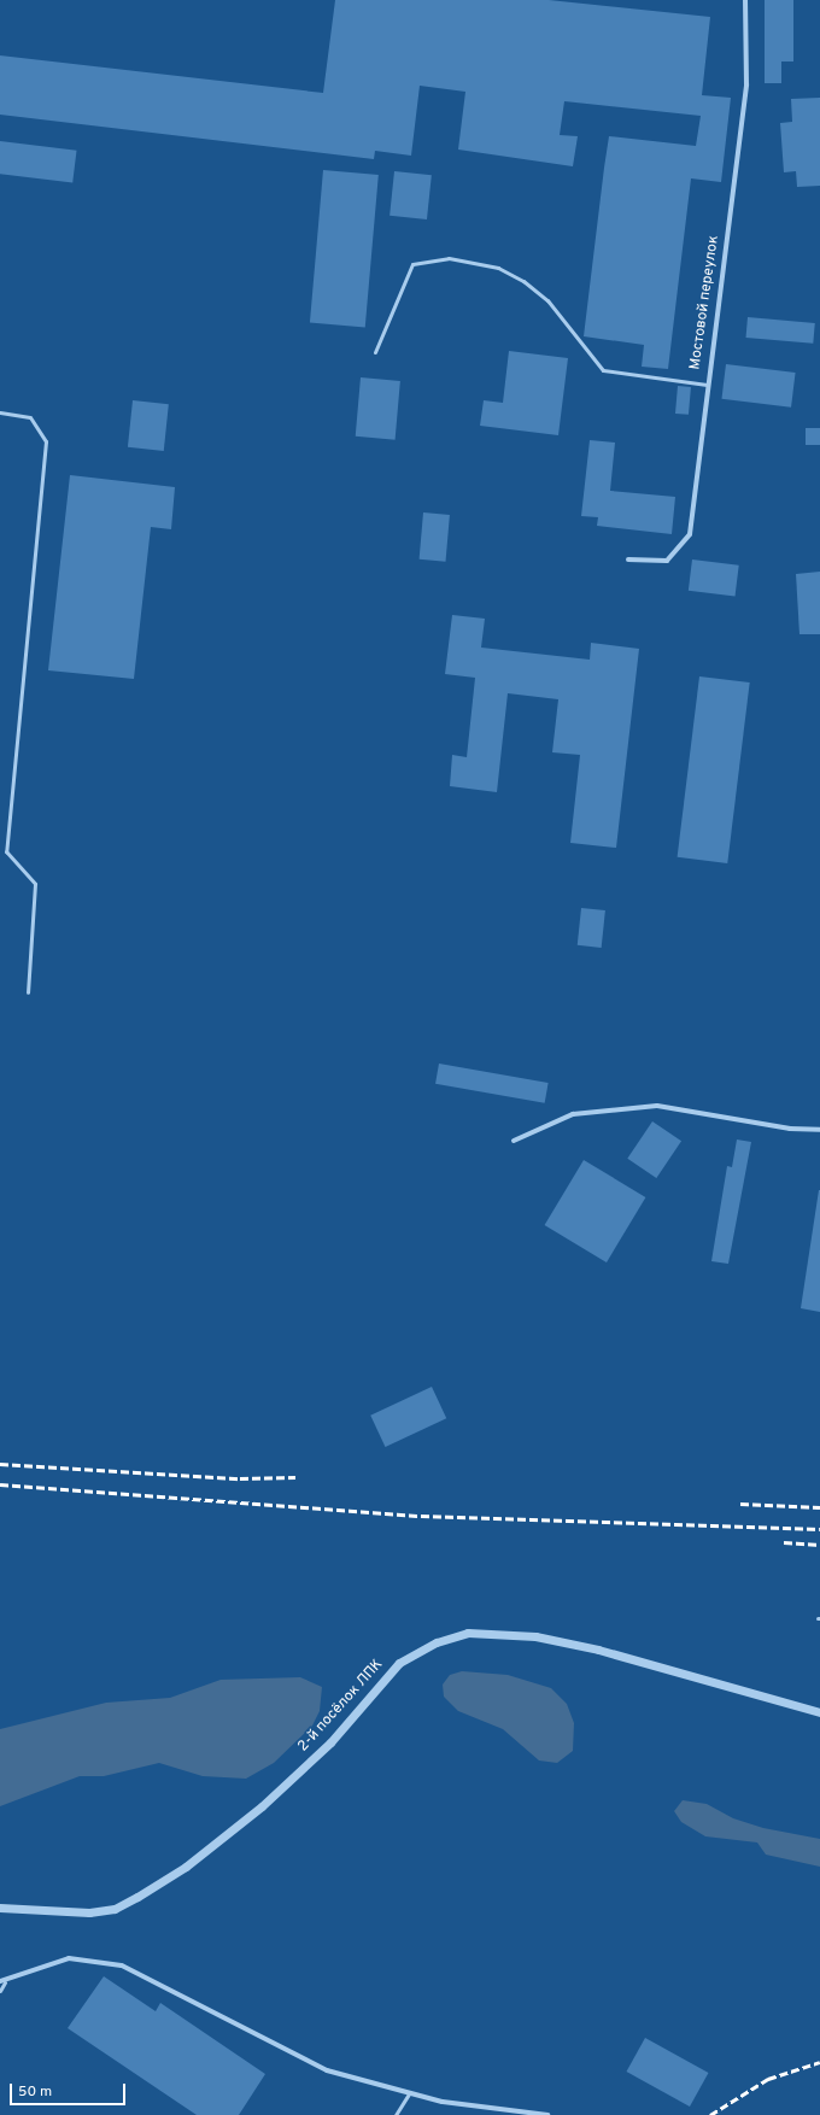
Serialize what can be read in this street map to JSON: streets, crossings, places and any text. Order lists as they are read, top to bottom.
{
  "streets": {
    "street": ["Мостовой переулок", "2-й посёлок ЛПК"]
  },
  "scale_bar": "50 m"
}
